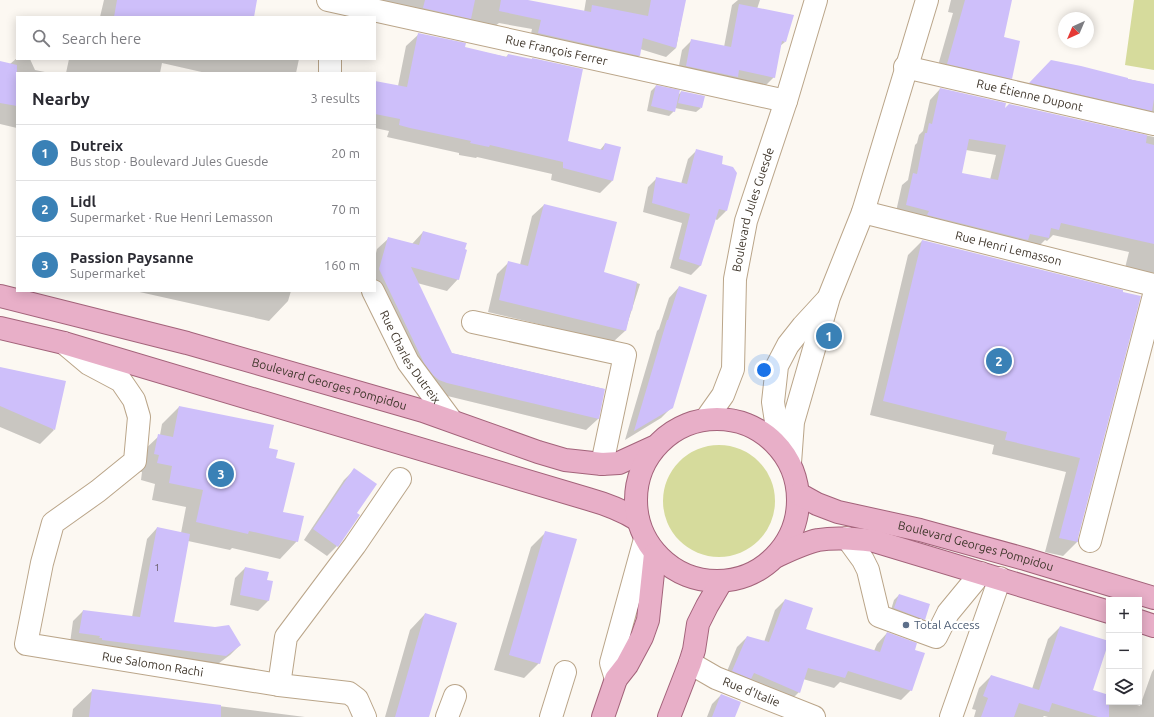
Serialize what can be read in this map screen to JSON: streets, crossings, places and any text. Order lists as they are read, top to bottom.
{
  "streets": {
    "main road": ["Boulevard Georges Pompidou"],
    "street": [
      "Rue François Ferrer",
      "Rue Étienne Dupont",
      "Boulevard Jules Guesde",
      "Rue Henri Lemasson",
      "Rue Charles Dutreix",
      "Rue Salomon Rachi",
      "Rue d'Italie"
    ]
  },
  "crossings": [
    ["Rue François Ferrer", "Boulevard Jules Guesde"],
    ["Boulevard Jules Guesde", "Boulevard Georges Pompidou"],
    ["Rue Charles Dutreix", "Boulevard Georges Pompidou"],
    ["Boulevard Georges Pompidou", "Rue Salomon Rachi"]
  ],
  "places": ["Total Access"],
  "house_numbers": ["1"],
  "north": "bottom left",
  "page": {
    "search": "Search here",
    "heading": ["Nearby", "3 results"],
    "list": [
      {
        "mark": "1",
        "name": "Dutreix",
        "note": "Bus stop · Boulevard Jules Guesde",
        "value": "20 m"
      },
      {
        "mark": "2",
        "name": "Lidl",
        "note": "Supermarket · Rue Henri Lemasson",
        "value": "70 m"
      },
      {
        "mark": "3",
        "name": "Passion Paysanne",
        "note": "Supermarket",
        "value": "160 m"
      }
    ],
    "pins": ["1", "2", "3"],
    "map_buttons": ["+", "−"]
  }
}
